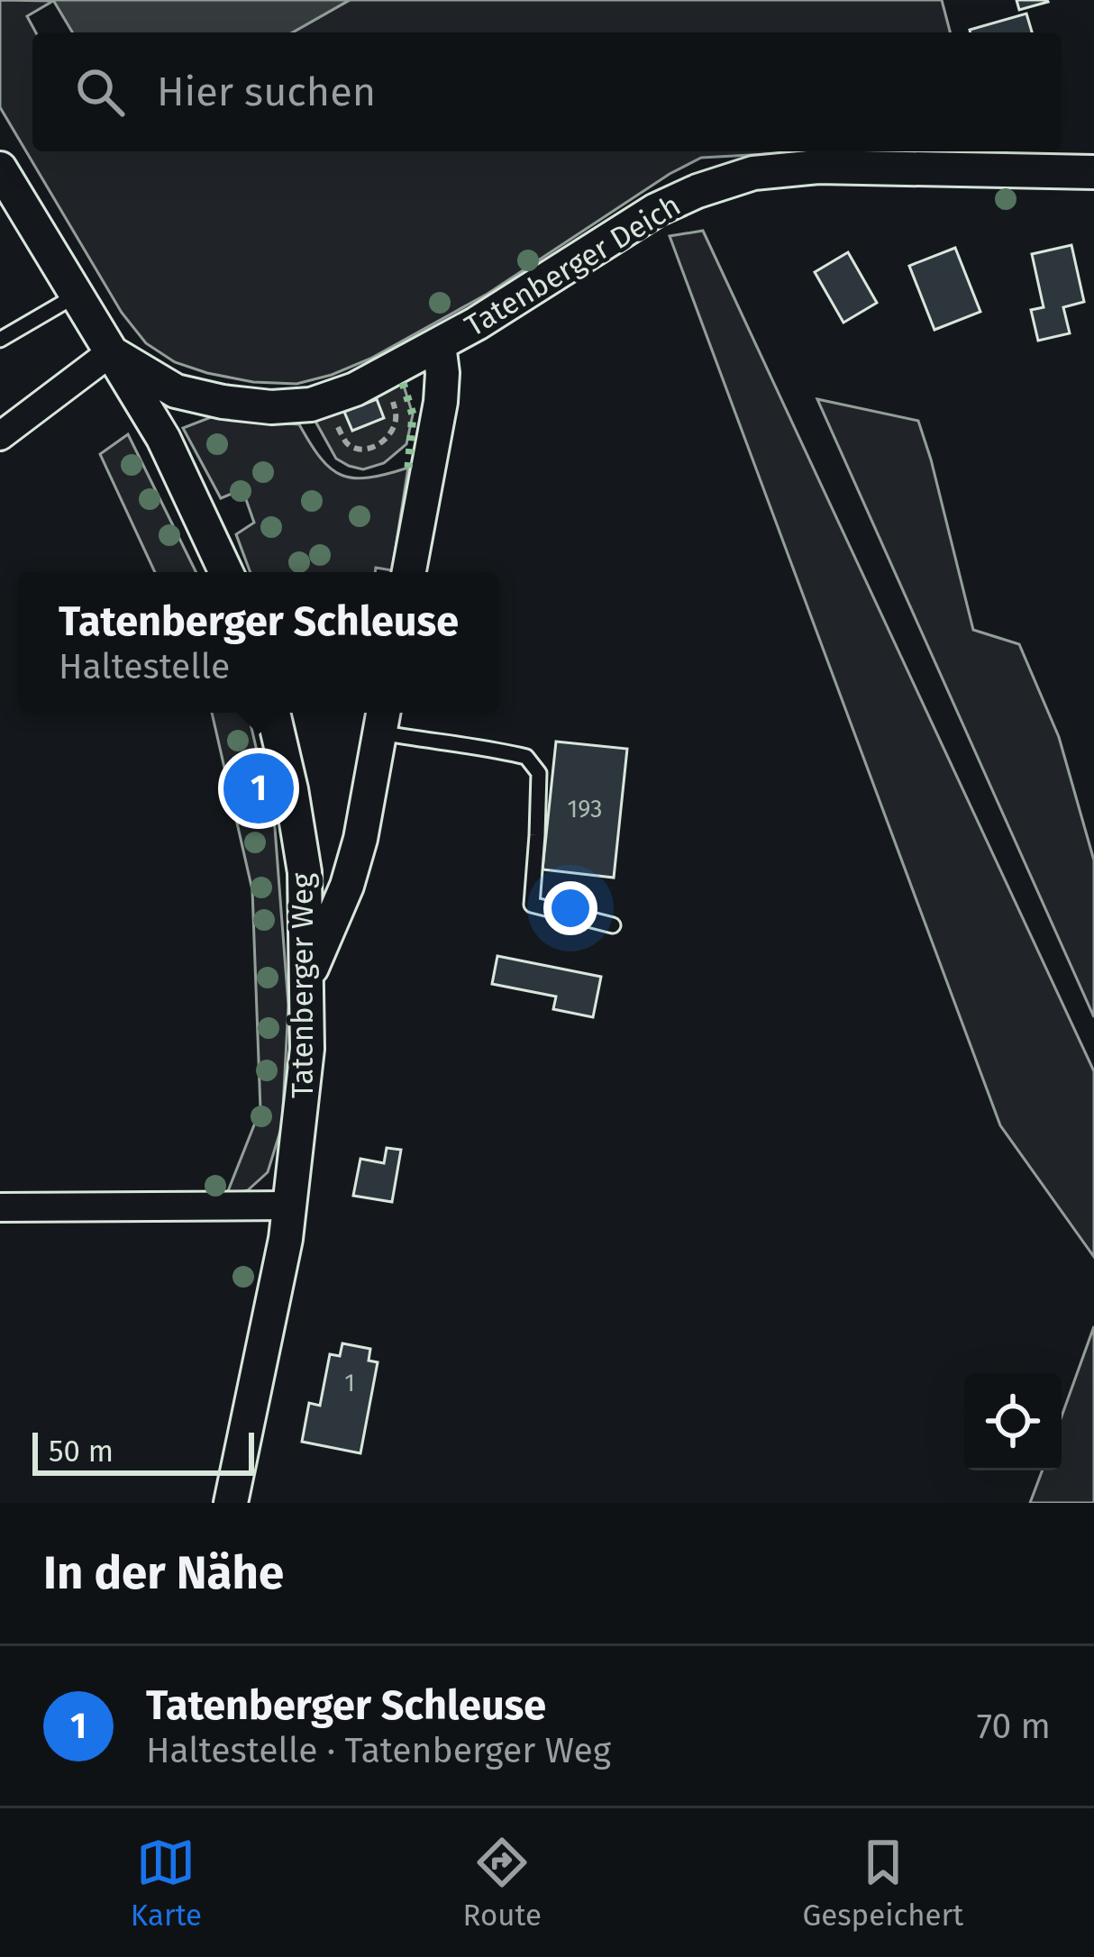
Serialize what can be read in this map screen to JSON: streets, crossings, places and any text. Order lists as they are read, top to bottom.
{
  "streets": {
    "street": ["Tatenberger Deich", "Tatenberger Weg"]
  },
  "house_numbers": ["193", "1"],
  "scale_bar": "50 m",
  "page": {
    "search": "Hier suchen",
    "popup": ["Tatenberger Schleuse", "Haltestelle"],
    "pins": "1",
    "scale": "50 m",
    "heading": "In der Nähe",
    "list": [
      {
        "mark": "1",
        "name": "Tatenberger Schleuse",
        "note": "Haltestelle · Tatenberger Weg",
        "value": "70 m"
      }
    ],
    "nav": ["Karte", "Route", "Gespeichert"]
  }
}
